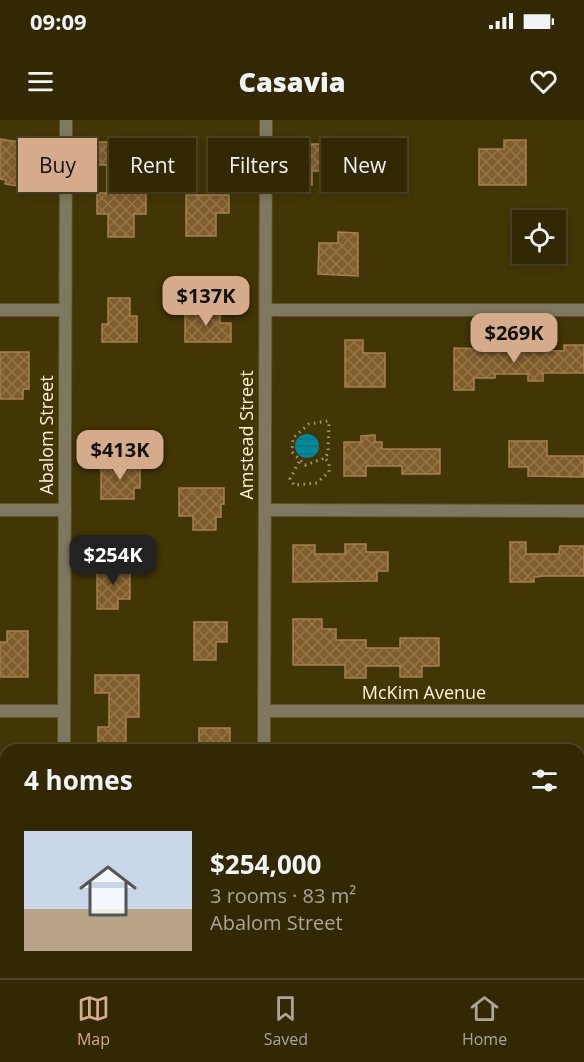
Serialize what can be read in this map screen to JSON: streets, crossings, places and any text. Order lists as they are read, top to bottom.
{
  "streets": {
    "street": ["Abalom Street", "Amstead Street", "McKim Avenue"]
  },
  "crossings": [
    ["Amstead Street", "McKim Avenue"]
  ],
  "page": {
    "status": "09:09",
    "header": "Casavia",
    "chip": [
      "Buy",
      "Rent",
      "Filters",
      "New"
    ],
    "price": [
      "$137K",
      "$269K",
      "$413K",
      "$254K"
    ],
    "heading": "4 homes",
    "list": [
      {
        "name": "$254,000",
        "note": "3 rooms · 83 m² · Abalom Street"
      }
    ],
    "tabs": ["Map", "Saved", "Home"]
  }
}
